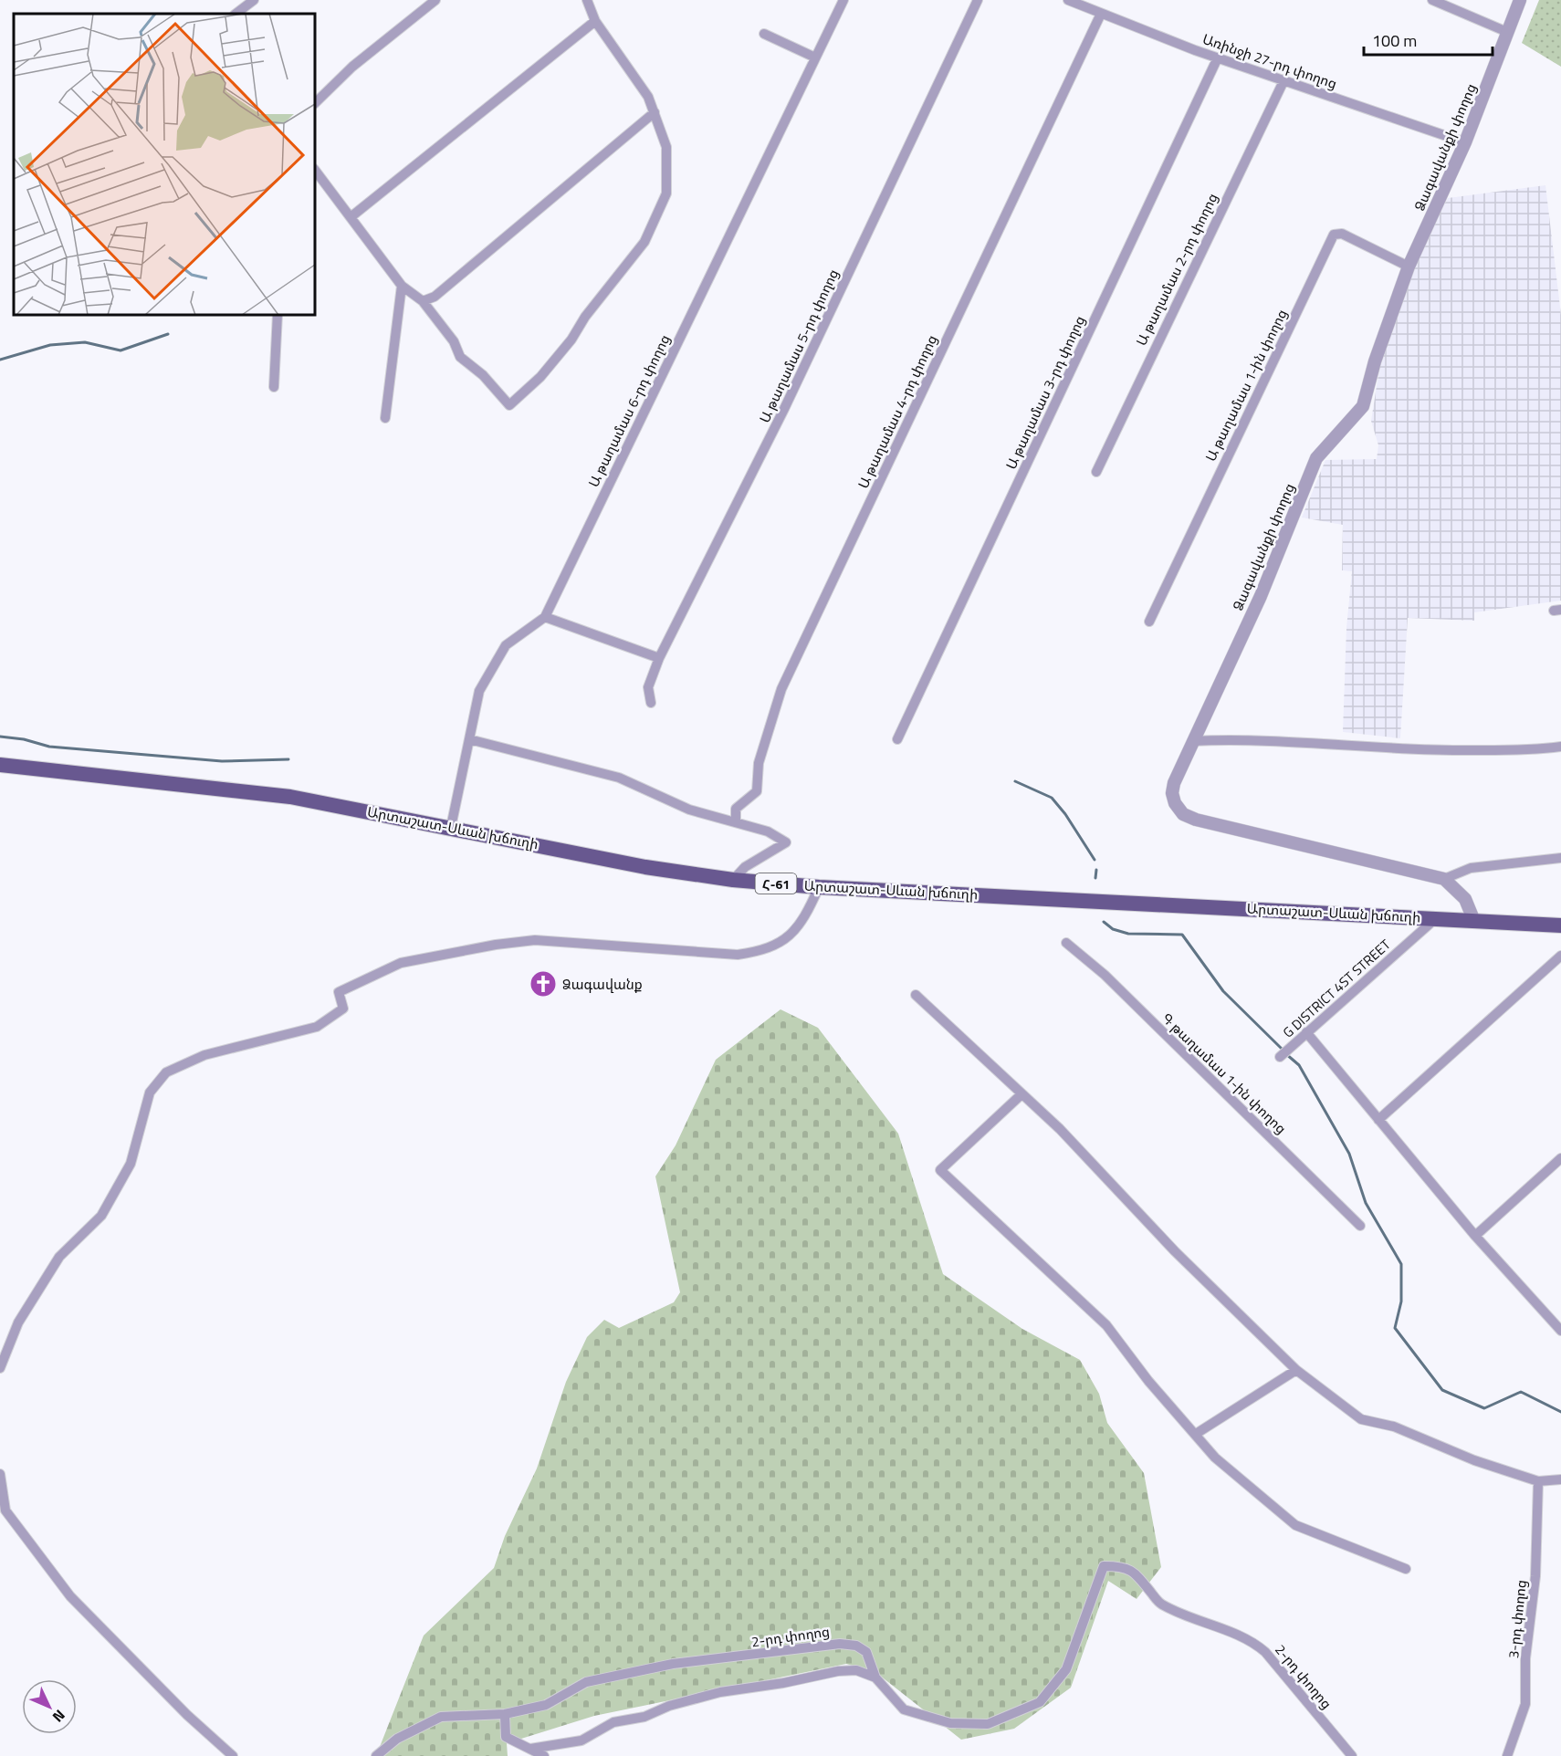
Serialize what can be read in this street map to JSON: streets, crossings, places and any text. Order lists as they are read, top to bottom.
{
  "streets": {
    "main road": ["Արտաշատ-Սևան խճուղի", "Հ-61"],
    "street": [
      "Առինջի 27-րդ փողոց",
      "Ձագավանքի փողոց",
      "Ա թաղամաս 2-րդ փողոց",
      "Ա թաղամաս 5-րդ փողոց",
      "Ա թաղամաս 1-ին փողոց",
      "Ա թաղամաս 3-րդ փողոց",
      "Ա թաղամաս 6-րդ փողոց",
      "Ա թաղամաս 4-րդ փողոց",
      "G DISTRICT 4ST STREET",
      "Գ թաղամաս 1-ին փողոց",
      "3-րդ փողոց",
      "2-րդ փողոց"
    ]
  },
  "crossings": [
    ["Առինջի 27-րդ փողոց", "Ձագավանքի փողոց"],
    ["Առինջի 27-րդ փողոց", "Ա թաղամաս 2-րդ փողոց"],
    ["Առինջի 27-րդ փողոց", "Ա թաղամաս 3-րդ փողոց"],
    ["Առինջի 27-րդ փողոց", "Ա թաղամաս 4-րդ փողոց"],
    ["Ձագավանքի փողոց", "Ա թաղամաս 1-ին փողոց"],
    ["Ա թաղամաս 6-րդ փողոց", "Արտաշատ-Սևան խճուղի"],
    ["Արտաշատ-Սևան խճուղի", "G DISTRICT 4ST STREET"]
  ],
  "places": {
    "church": ["Ձագավանք"]
  },
  "scale_bar": "100 m",
  "north": "bottom right"
}
